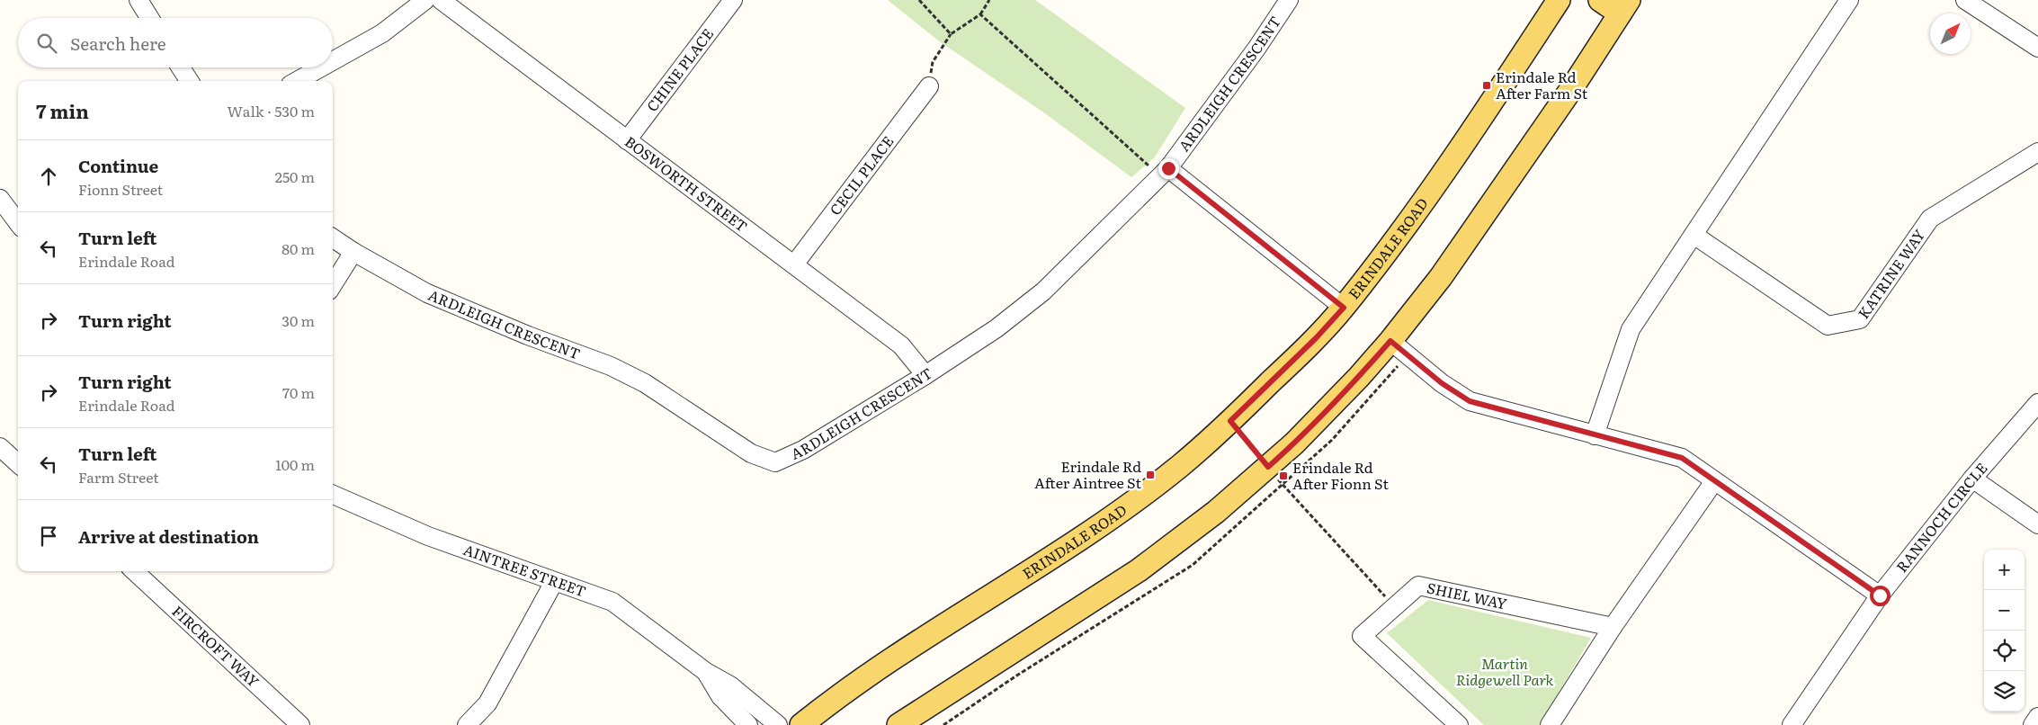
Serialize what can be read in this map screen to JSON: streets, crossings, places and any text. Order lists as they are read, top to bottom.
{
  "streets": {
    "main road": ["ERINDALE ROAD"],
    "street": [
      "CHINE PLACE",
      "ARDLEIGH CRESCENT",
      "CECIL PLACE",
      "BOSWORTH STREET",
      "KATRINE WAY",
      "RANNOCH CIRCLE",
      "AINTREE STREET",
      "SHIEL WAY",
      "FIRCROFT WAY"
    ]
  },
  "crossings": [
    ["CHINE PLACE", "BOSWORTH STREET"],
    ["ARDLEIGH CRESCENT", "BOSWORTH STREET"],
    ["CECIL PLACE", "BOSWORTH STREET"]
  ],
  "parks": ["Martin Ridgewell Park"],
  "places": {
    "transit": ["Erindale Rd After Farm St", "Erindale Rd After Aintree St", "Erindale Rd After Fionn St"]
  },
  "north": "top right",
  "page": {
    "search": "Search here",
    "heading": ["7 min", "Walk · 530 m"],
    "list": [
      ["Continue", "Fionn Street", "250 m"],
      ["Turn left", "Erindale Road", "80 m"],
      ["Turn right", "30 m"],
      ["Turn right", "Erindale Road", "70 m"],
      ["Turn left", "Farm Street", "100 m"],
      "Arrive at destination"
    ],
    "map_buttons": ["+", "−"]
  }
}
